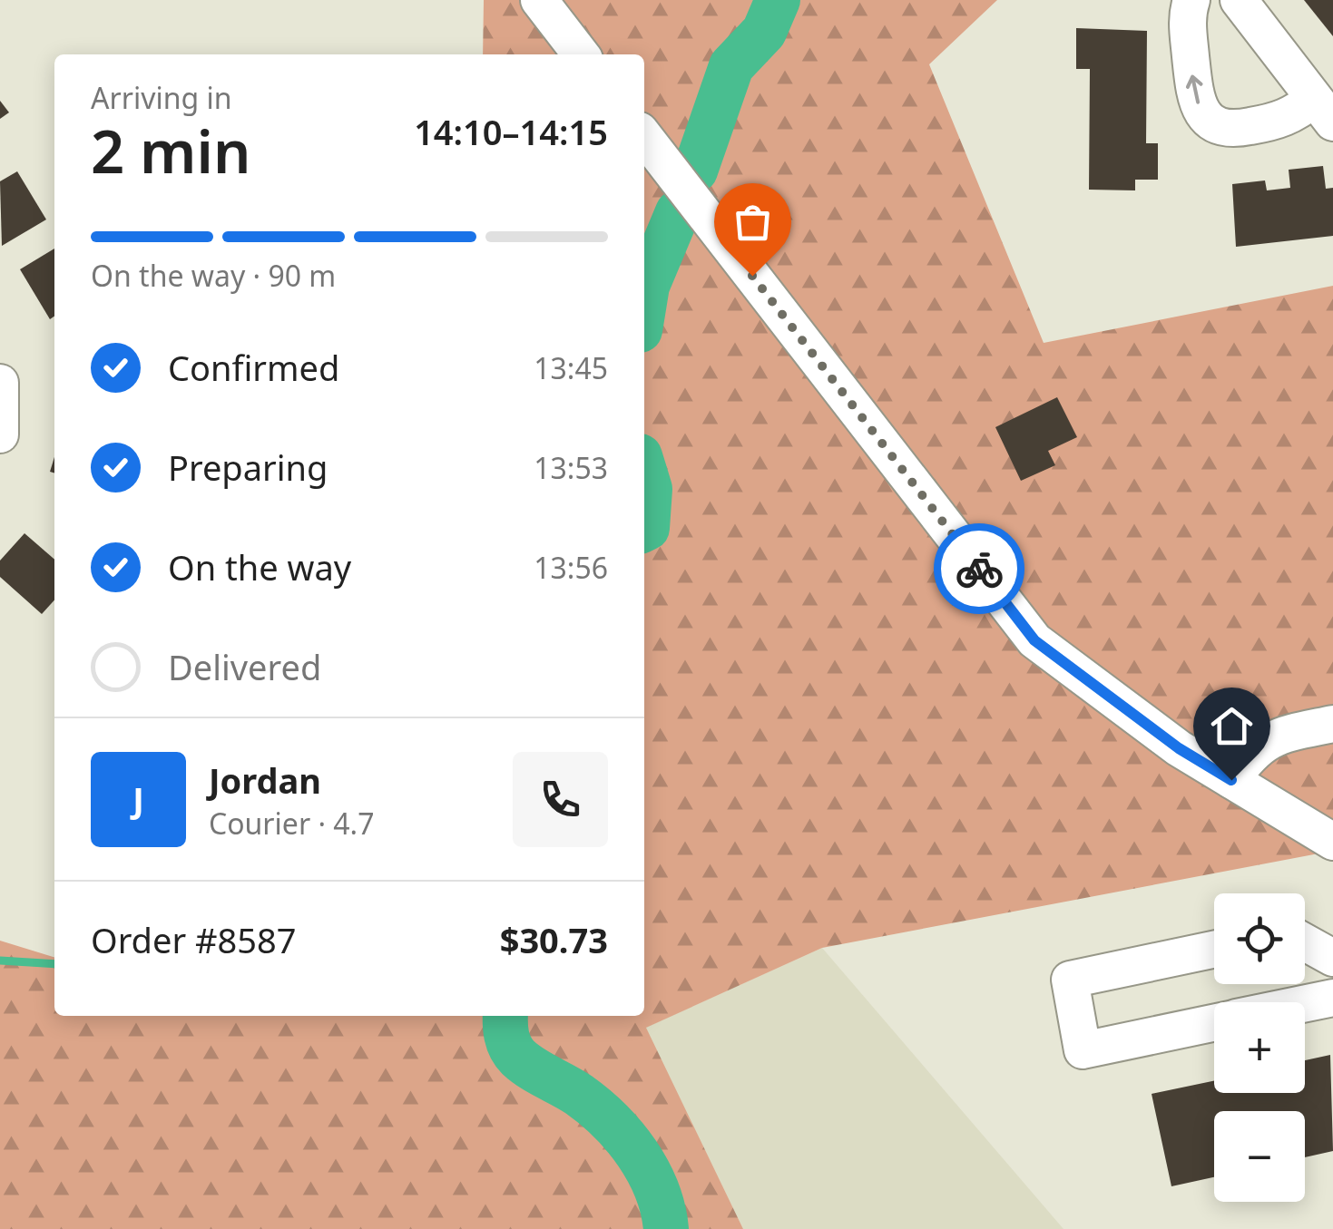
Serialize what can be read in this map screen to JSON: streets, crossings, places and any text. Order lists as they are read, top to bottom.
{
  "page": {
    "heading": ["2 min", "Arriving in", "14:10–14:15"],
    "panel": [
      "Jordan",
      "Courier · 4.7",
      "Order #8587",
      "$30.73"
    ],
    "bar": "On the way · 90 m",
    "list": [
      ["Confirmed", "13:45"],
      ["Preparing", "13:53"],
      ["On the way", "13:56"],
      "Delivered"
    ],
    "round": "J",
    "map_buttons": ["+", "−"]
  }
}
